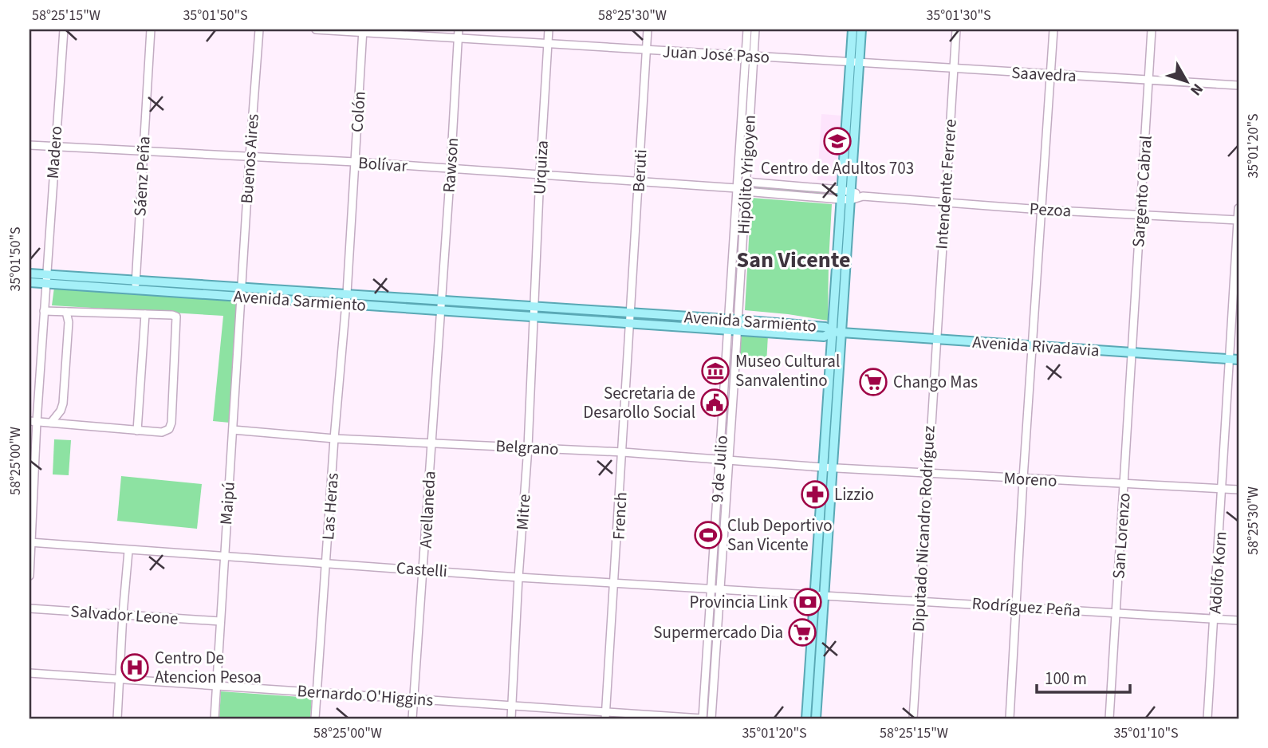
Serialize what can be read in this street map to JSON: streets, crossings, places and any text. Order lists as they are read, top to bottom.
{
  "streets": {
    "main road": ["Avenida Sarmiento", "Avenida Rivadavia"],
    "street": [
      "Juan José Paso",
      "Saavedra",
      "Colón",
      "Madero",
      "Buenos Aires",
      "Bolívar",
      "Rawson",
      "Urquiza",
      "Beruti",
      "Hipólito Yrigoyen",
      "Sáenz Peña",
      "Intendente Ferrere",
      "Sargento Cabral",
      "Pezoa",
      "Belgrano",
      "9 de Julio",
      "Moreno",
      "Maipú",
      "Las Heras",
      "Avellaneda",
      "Mitre",
      "French",
      "Diputado Nicandro Rodríguez",
      "San Lorenzo",
      "Castelli",
      "Adolfo Korn",
      "Rodríguez Peña",
      "Salvador Leone",
      "Bernardo O'Higgins"
    ]
  },
  "crossings": [
    ["Juan José Paso", "Saavedra"],
    ["Juan José Paso", "Colón"],
    ["Juan José Paso", "Rawson"],
    ["Juan José Paso", "Urquiza"],
    ["Juan José Paso", "Beruti"],
    ["Juan José Paso", "Hipólito Yrigoyen"],
    ["Saavedra", "Intendente Ferrere"],
    ["Saavedra", "Sargento Cabral"],
    ["Colón", "Bolívar"],
    ["Colón", "Avenida Sarmiento"],
    ["Colón", "Las Heras"],
    ["Madero", "Bolívar"],
    ["Madero", "Avenida Sarmiento"],
    ["Madero", "Castelli"],
    ["Buenos Aires", "Bolívar"],
    ["Buenos Aires", "Avenida Sarmiento"],
    ["Buenos Aires", "Maipú"],
    ["Bolívar", "Rawson"],
    ["Bolívar", "Urquiza"],
    ["Bolívar", "Beruti"],
    ["Bolívar", "Hipólito Yrigoyen"],
    ["Bolívar", "Sáenz Peña"],
    ["Bolívar", "Pezoa"],
    ["Rawson", "Avenida Sarmiento"],
    ["Rawson", "Avellaneda"],
    ["Urquiza", "Avenida Sarmiento"],
    ["Urquiza", "Mitre"],
    ["Beruti", "Avenida Sarmiento"],
    ["Beruti", "French"],
    ["Hipólito Yrigoyen", "Avenida Sarmiento"],
    ["Hipólito Yrigoyen", "9 de Julio"],
    ["Sáenz Peña", "Avenida Sarmiento"],
    ["Intendente Ferrere", "Pezoa"],
    ["Intendente Ferrere", "Avenida Rivadavia"],
    ["Intendente Ferrere", "Diputado Nicandro Rodríguez"],
    ["Sargento Cabral", "Pezoa"],
    ["Sargento Cabral", "Avenida Rivadavia"],
    ["Sargento Cabral", "San Lorenzo"],
    ["Pezoa", "Adolfo Korn"],
    ["Avenida Sarmiento", "Avenida Rivadavia"],
    ["Avenida Sarmiento", "9 de Julio"],
    ["Avenida Sarmiento", "Maipú"],
    ["Avenida Sarmiento", "Las Heras"],
    ["Avenida Sarmiento", "Avellaneda"],
    ["Avenida Sarmiento", "Mitre"],
    ["Avenida Sarmiento", "French"],
    ["Avenida Rivadavia", "Diputado Nicandro Rodríguez"],
    ["Avenida Rivadavia", "San Lorenzo"],
    ["Avenida Rivadavia", "Adolfo Korn"],
    ["Belgrano", "9 de Julio"],
    ["Belgrano", "Moreno"],
    ["Belgrano", "Maipú"],
    ["Belgrano", "Las Heras"],
    ["Belgrano", "Avellaneda"],
    ["Belgrano", "Mitre"],
    ["Belgrano", "French"],
    ["9 de Julio", "Castelli"],
    ["9 de Julio", "Bernardo O'Higgins"],
    ["Moreno", "Diputado Nicandro Rodríguez"],
    ["Moreno", "San Lorenzo"],
    ["Moreno", "Adolfo Korn"],
    ["Maipú", "Castelli"],
    ["Maipú", "Salvador Leone"],
    ["Maipú", "Bernardo O'Higgins"],
    ["Las Heras", "Castelli"],
    ["Las Heras", "Bernardo O'Higgins"],
    ["Avellaneda", "Castelli"],
    ["Avellaneda", "Bernardo O'Higgins"],
    ["Mitre", "Castelli"],
    ["Mitre", "Bernardo O'Higgins"],
    ["French", "Castelli"],
    ["French", "Bernardo O'Higgins"],
    ["Diputado Nicandro Rodríguez", "Rodríguez Peña"],
    ["San Lorenzo", "Rodríguez Peña"],
    ["Castelli", "Rodríguez Peña"],
    ["Adolfo Korn", "Rodríguez Peña"]
  ],
  "districts": ["San Vicente"],
  "places": {
    "school or university": ["Centro de Adultos 703"],
    "museum": ["Museo Cultural Sanvalentino"],
    "supermarket": ["Chango Mas", "Supermercado Dia"],
    "public building": ["Secretaria de Desarollo Social"],
    "pharmacy": ["Lizzio"],
    "sports": ["Club Deportivo San Vicente"],
    "bank": ["Provincia Link"],
    "hospital": ["Centro De Atencion Pesoa"]
  },
  "scale_bar": "100 m",
  "north": "bottom right",
  "coordinates": [
    "58°25'15\"W",
    "35°01'50\"S",
    "58°25'30\"W",
    "35°01'30\"S",
    "35°01'20\"S",
    "58°25'00\"W",
    "35°01'10\"S"
  ]
}
